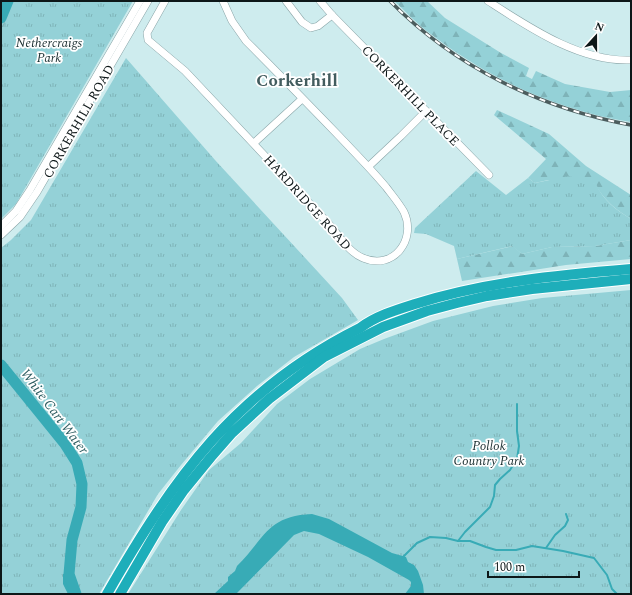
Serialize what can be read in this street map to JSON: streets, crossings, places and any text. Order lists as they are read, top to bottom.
{
  "streets": {
    "street": ["CORKERHILL PLACE", "CORKERHILL ROAD", "HARDRIDGE ROAD"]
  },
  "districts": ["Corkerhill"],
  "water": ["White Cart Water"],
  "parks": ["Nethercraigs Park", "Pollok Country Park"],
  "scale_bar": "100 m",
  "north": "top"
}
